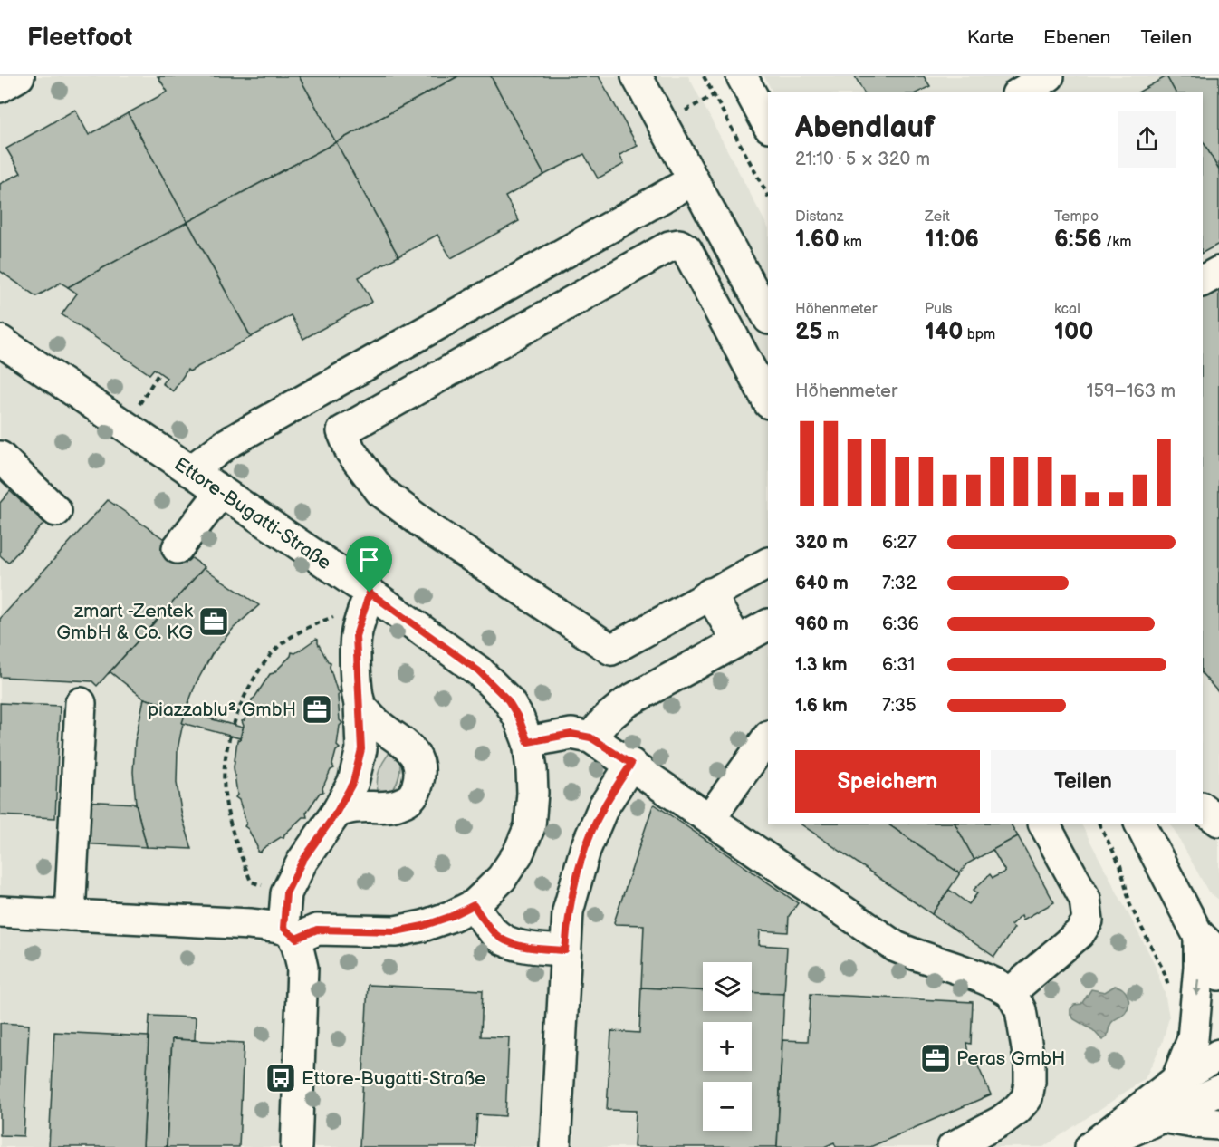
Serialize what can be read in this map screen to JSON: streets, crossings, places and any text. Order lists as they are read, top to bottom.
{
  "streets": {
    "street": ["Ettore-Bugatti-Straße"]
  },
  "places": {
    "office": ["zmart -Zentek GmbH & Co. KG", "piazzablu² GmbH", "Peras GmbH"],
    "bus stop": ["Ettore-Bugatti-Straße"]
  },
  "page": {
    "header": "Fleetfoot",
    "nav": ["Karte", "Ebenen", "Teilen"],
    "heading": ["Abendlauf", "21:10 · 5 × 320 m"],
    "stats": [
      ["Distanz", "1.60 km"],
      ["Zeit", "11:06"],
      ["Tempo", "6:56 /km"],
      ["Höhenmeter", "25 m"],
      ["Puls", "140 bpm"],
      ["kcal", "100"]
    ],
    "chart": ["Höhenmeter", "159–163 m"],
    "list": [
      {
        "name": "320 m",
        "note": "6:27"
      },
      {
        "name": "640 m",
        "note": "7:32"
      },
      {
        "name": "960 m",
        "note": "6:36"
      },
      {
        "name": "1.3 km",
        "note": "6:31"
      },
      {
        "name": "1.6 km",
        "note": "7:35"
      }
    ],
    "buttons": ["Speichern", "Teilen"],
    "map_buttons": ["+", "−"]
  }
}
